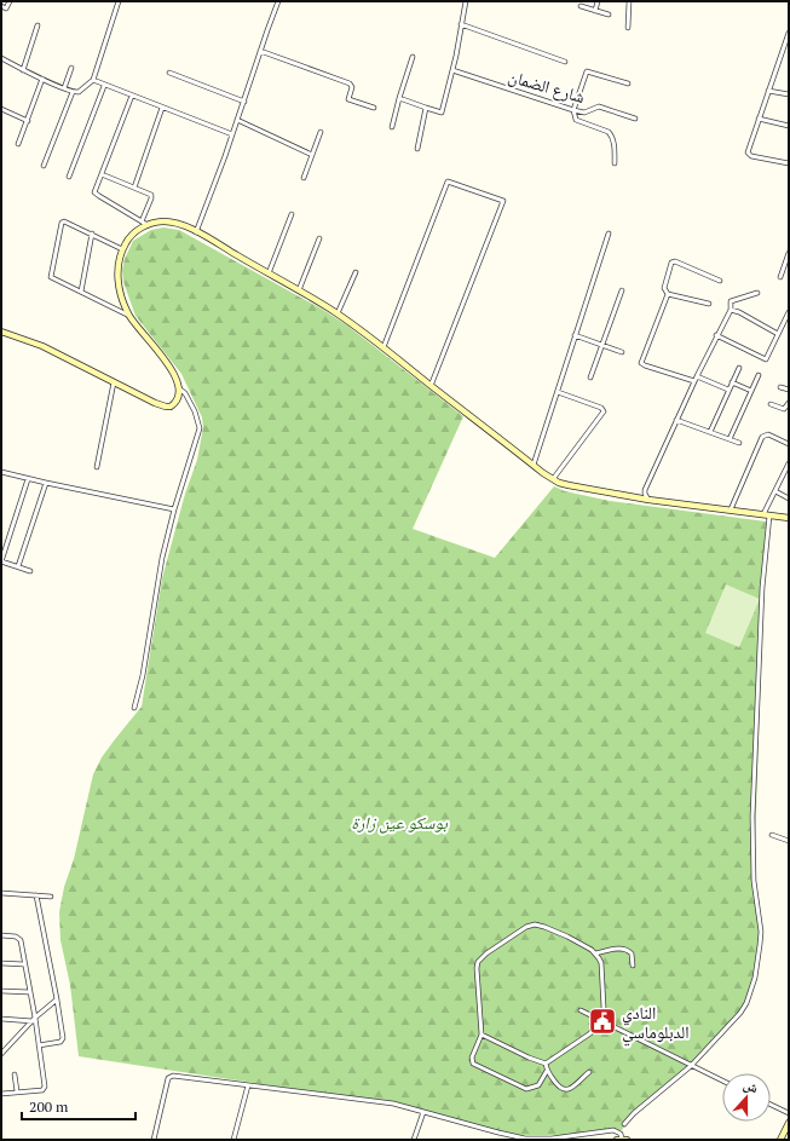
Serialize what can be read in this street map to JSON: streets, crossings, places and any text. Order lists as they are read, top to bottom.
{
  "streets": {
    "street": ["شارع الضمان"]
  },
  "parks": ["بوسكو عين زارة"],
  "places": {
    "public building": ["النادي الدبلوماسي"]
  },
  "scale_bar": "200 m",
  "north": "top"
}
